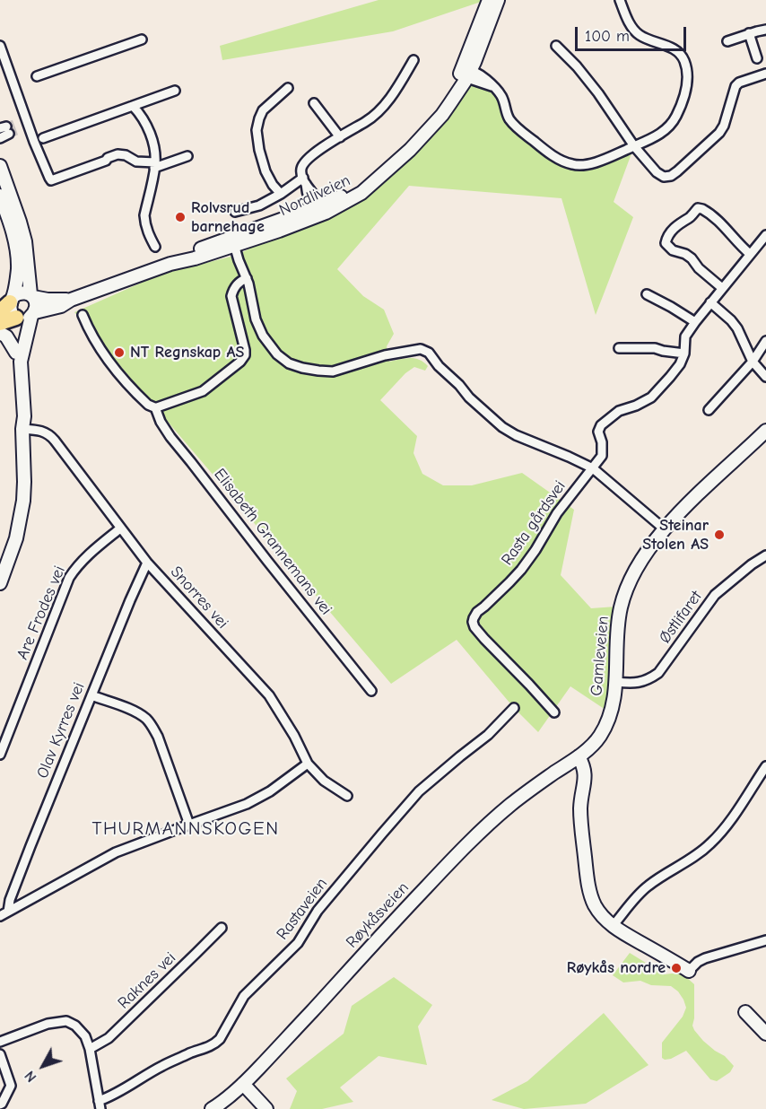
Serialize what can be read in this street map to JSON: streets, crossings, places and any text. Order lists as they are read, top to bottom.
{
  "streets": {
    "main road": ["Nordliveien", "Gamleveien", "Røykåsveien"],
    "street": [
      "Rasta gårdsvei",
      "Elisabeth Grannemans vei",
      "Snorres vei",
      "Are Frodes vei",
      "Østlifaret",
      "Olav Kyrres vei",
      "Rastaveien",
      "Raknes vei"
    ]
  },
  "crossings": [
    ["Snorres vei", "Are Frodes vei"],
    ["Snorres vei", "Olav Kyrres vei"],
    ["Østlifaret", "Gamleveien"],
    ["Gamleveien", "Røykåsveien"]
  ],
  "districts": ["THURMANNSKOGEN"],
  "places": [
    "Rolvsrud barnehage",
    "NT Regnskap AS",
    "Steinar Stolen AS",
    "Røykås nordre"
  ],
  "scale_bar": "100 m",
  "north": "bottom left"
}
